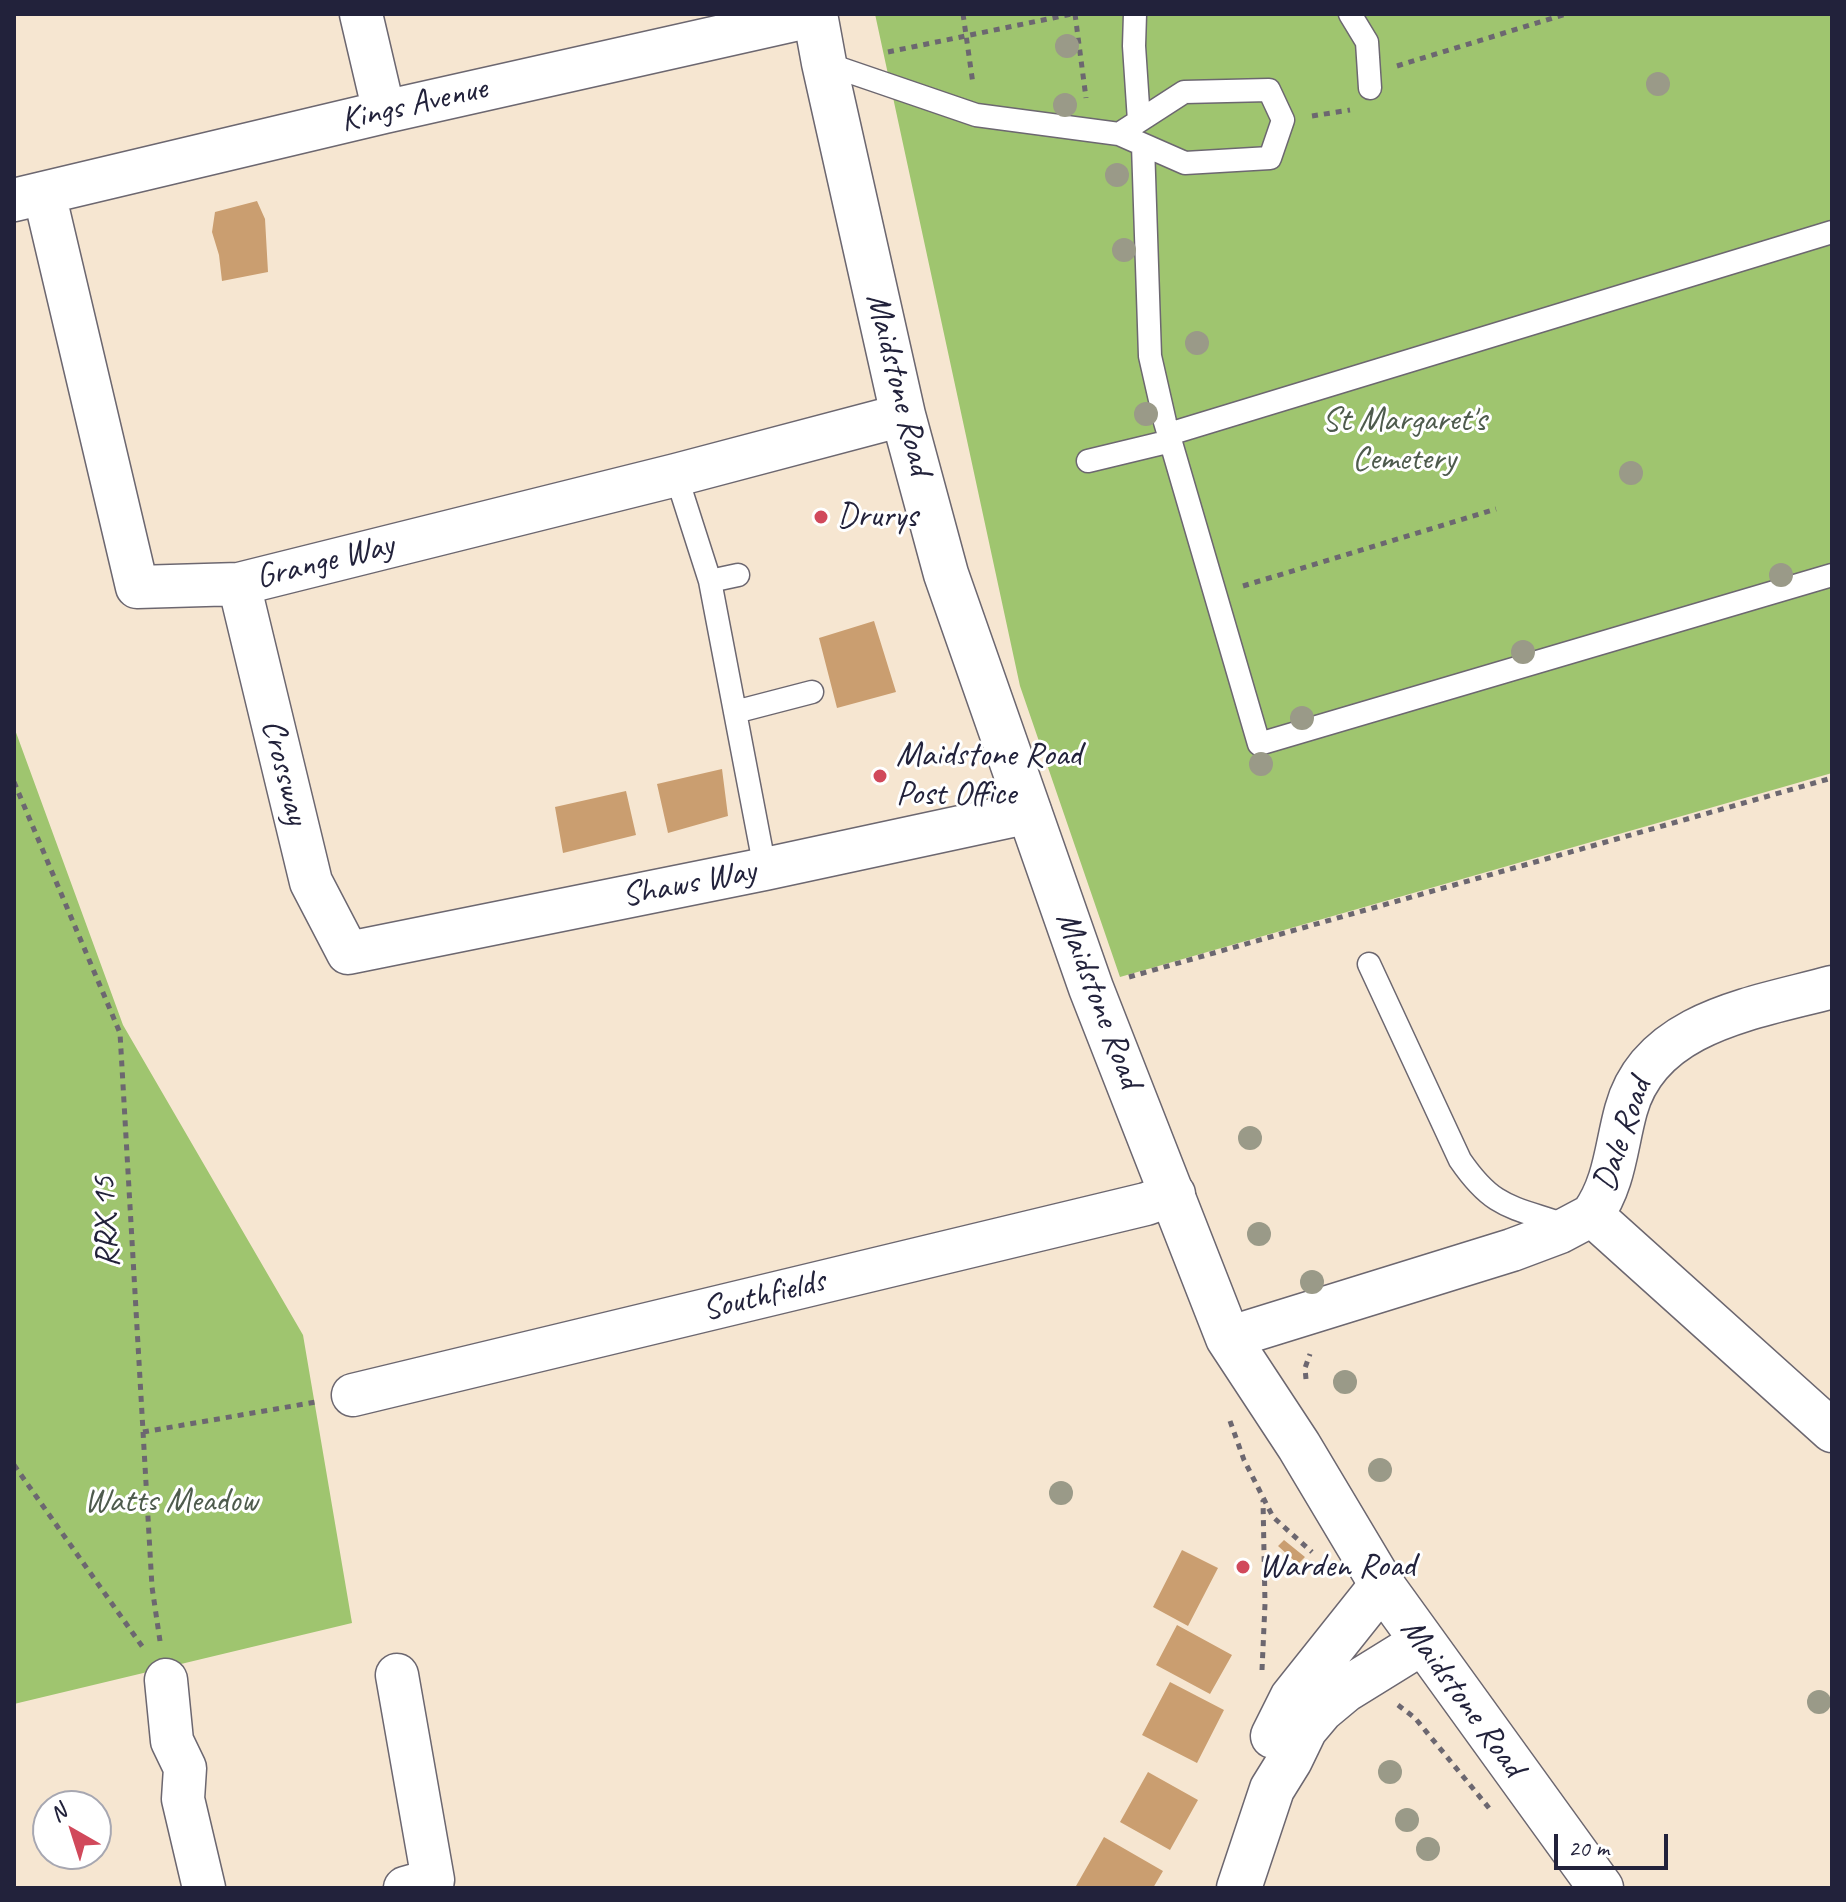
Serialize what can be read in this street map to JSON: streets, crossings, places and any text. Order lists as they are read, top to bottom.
{
  "streets": {
    "main road": ["Maidstone Road"],
    "street": [
      "Kings Avenue",
      "Grange Way",
      "Crossway",
      "Shaws Way",
      "Dale Road",
      "Southfields"
    ],
    "path": ["RRX 15"]
  },
  "crossings": [
    ["Kings Avenue", "Maidstone Road"],
    ["Kings Avenue", "Grange Way"],
    ["Maidstone Road", "Grange Way"],
    ["Maidstone Road", "Shaws Way"],
    ["Maidstone Road", "Southfields"],
    ["Grange Way", "Crossway"],
    ["Crossway", "Shaws Way"]
  ],
  "parks": ["St Margaret's Cemetery", "Watts Meadow"],
  "places": ["Drurys", "Maidstone Road Post Office", "Warden Road"],
  "scale_bar": "20 m",
  "north": "top left"
}
